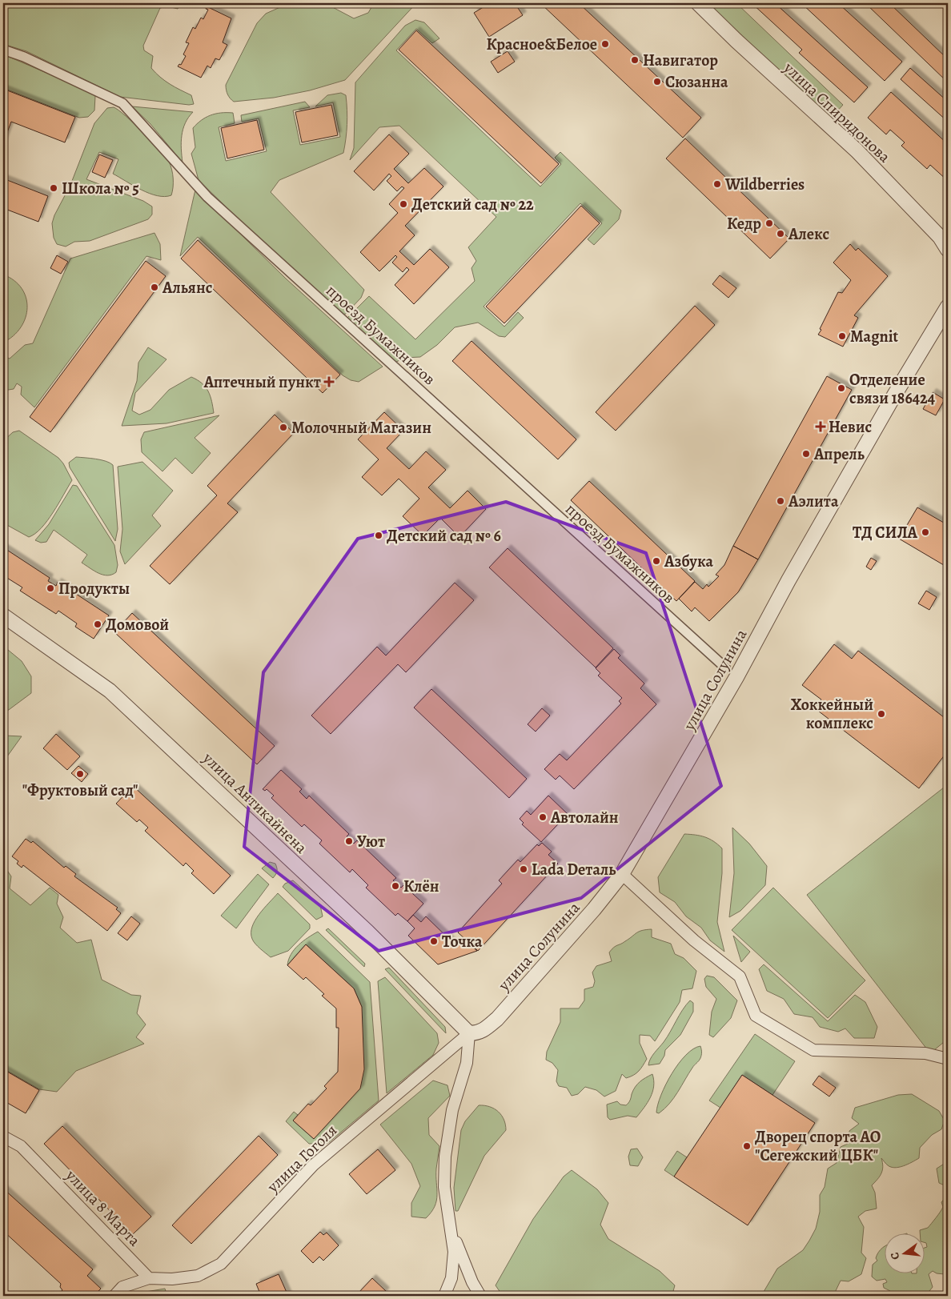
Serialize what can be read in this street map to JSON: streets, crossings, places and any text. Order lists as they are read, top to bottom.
{
  "streets": {
    "street": [
      "улица Спиридонова",
      "проезд Бумажников",
      "улица Солунина",
      "улица Антикайнена",
      "улица Гоголя",
      "улица 8 Марта"
    ]
  },
  "crossings": [
    ["улица Солунина", "улица Антикайнена"],
    ["улица Солунина", "улица Гоголя"],
    ["улица Антикайнена", "улица Гоголя"],
    ["улица Гоголя", "улица 8 Марта"]
  ],
  "places": {
    "other": [
      "Красное&Белое",
      "Навигатор",
      "Сюзанна",
      "Wildberries",
      "Школа № 5",
      "Детский сад № 22",
      "Кедр",
      "Алекс",
      "Альянс",
      "Magnit",
      "Отделение связи 186424",
      "Молочный Магазин",
      "Апрель",
      "Аэлита",
      "ТД СИЛА",
      "Детский сад № 6",
      "Азбука",
      "Продукты",
      "Домовой",
      "Хоккейный комплекс",
      "\"Фруктовый сад\"",
      "Автолайн",
      "Уют",
      "Lada Dеталь",
      "Клён",
      "Точка",
      "Дворец спорта АО \"Сегежский ЦБК\""
    ],
    "health": ["Аптечный пункт", "Невис"]
  },
  "north": "left"
}
